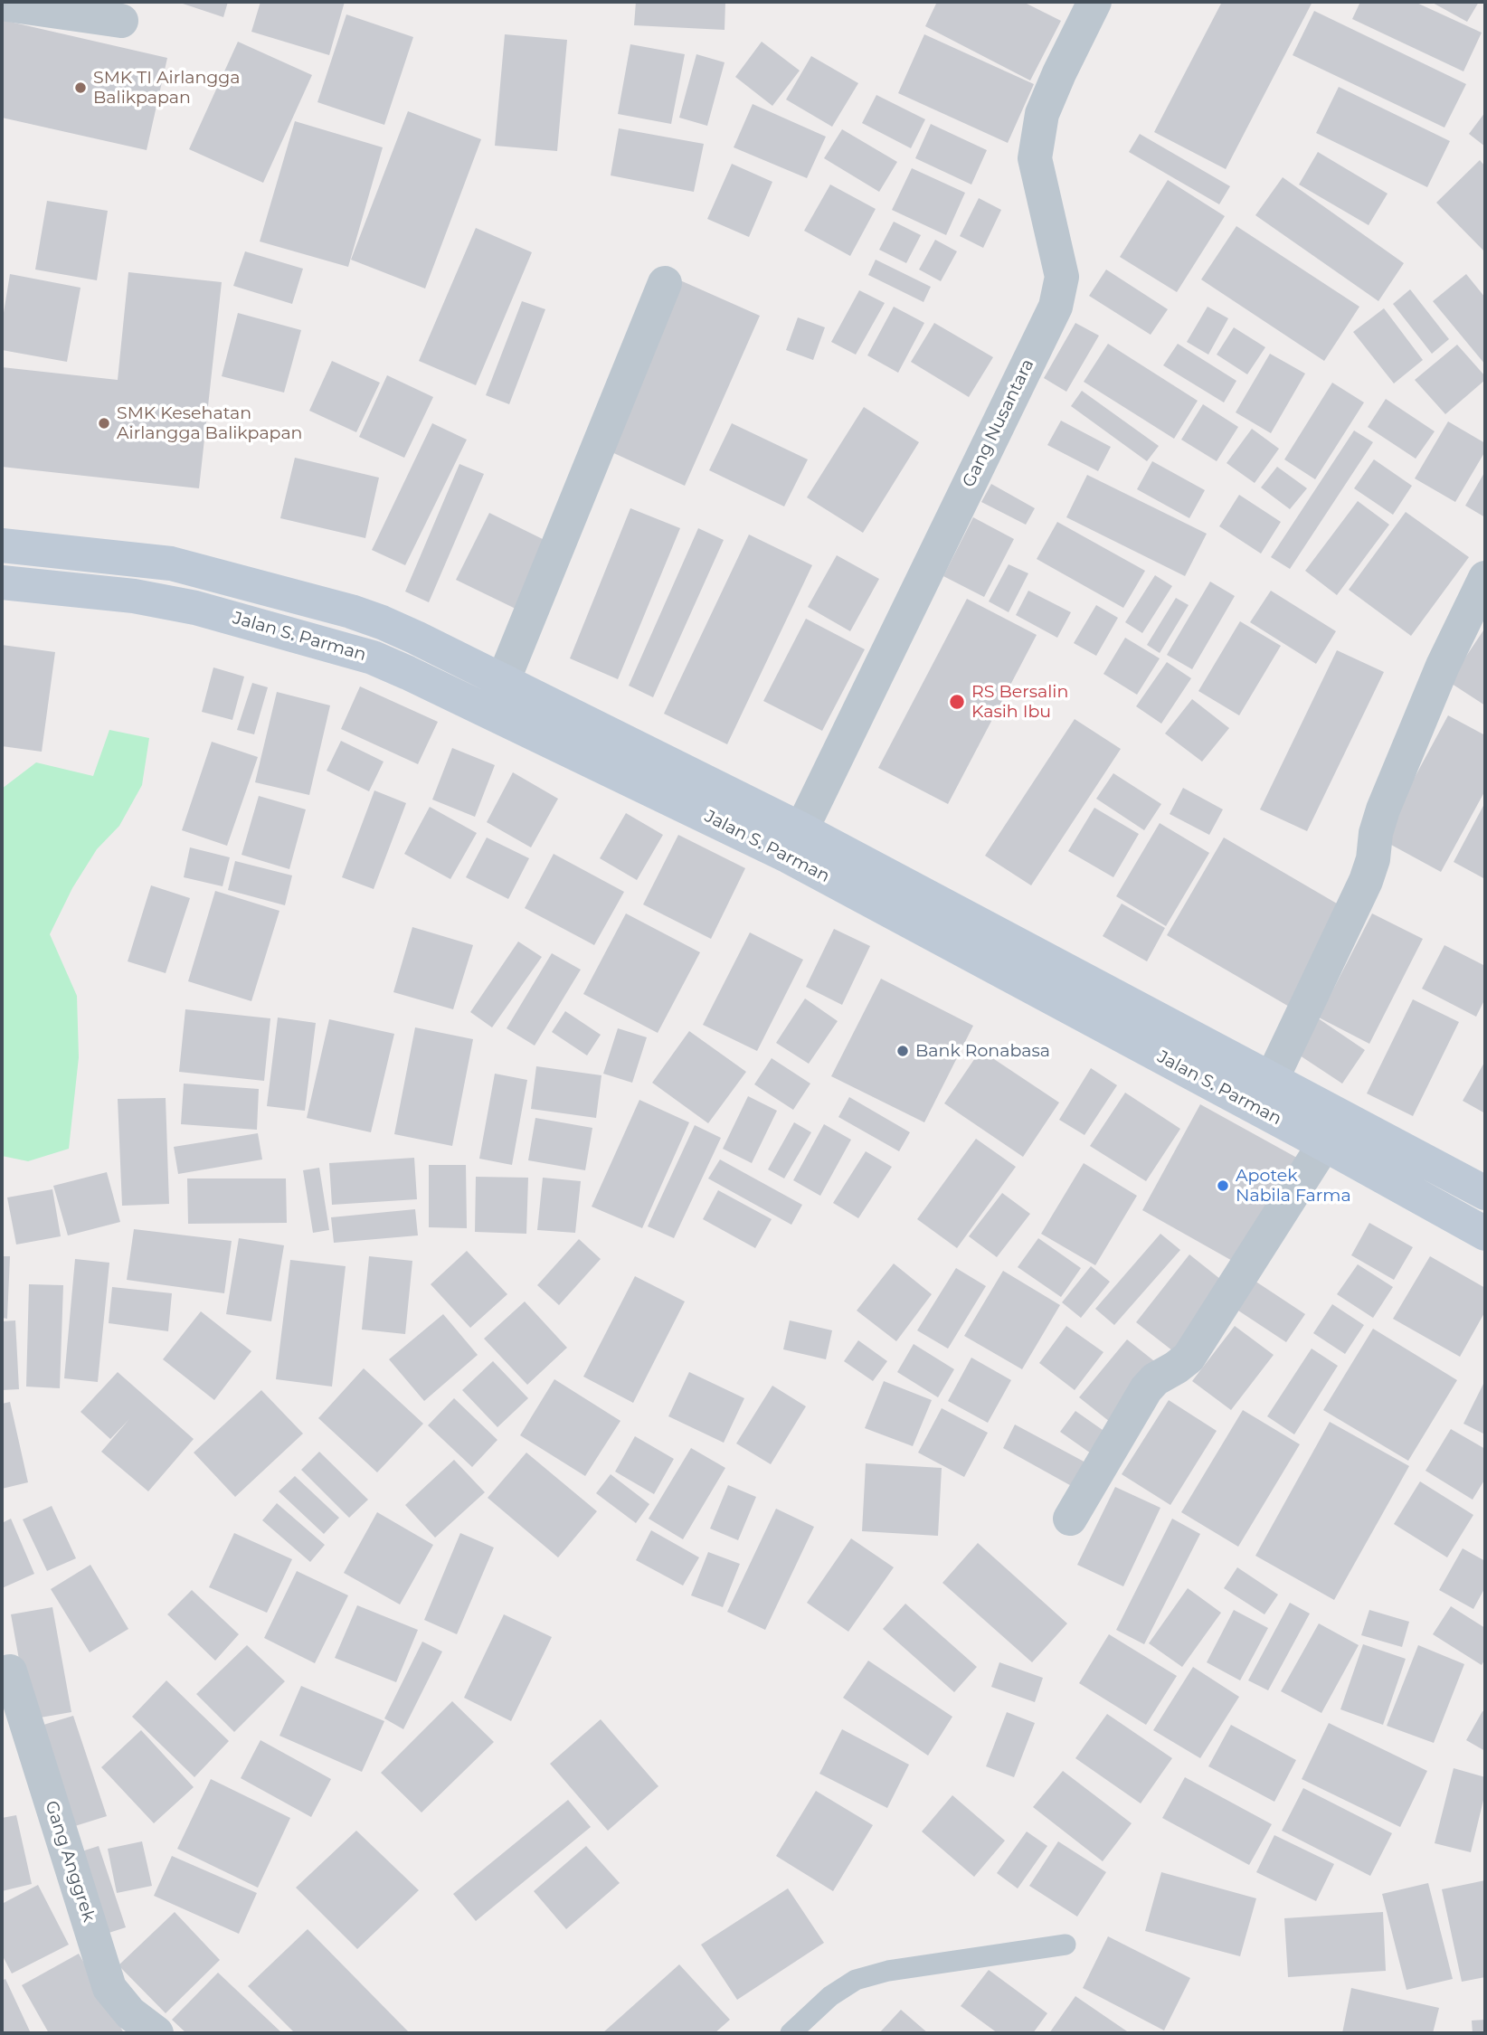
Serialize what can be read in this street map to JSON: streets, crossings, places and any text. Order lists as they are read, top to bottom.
{
  "streets": {
    "main road": ["Jalan S. Parman"],
    "street": ["Gang Nusantara", "Gang Anggrek"]
  },
  "crossings": [
    ["Gang Nusantara", "Jalan S. Parman"]
  ],
  "places": [
    "SMK TI Airlangga Balikpapan",
    "SMK Kesehatan Airlangga Balikpapan",
    "RS Bersalin Kasih Ibu",
    "Bank Ronabasa",
    "Apotek Nabila Farma"
  ]
}
